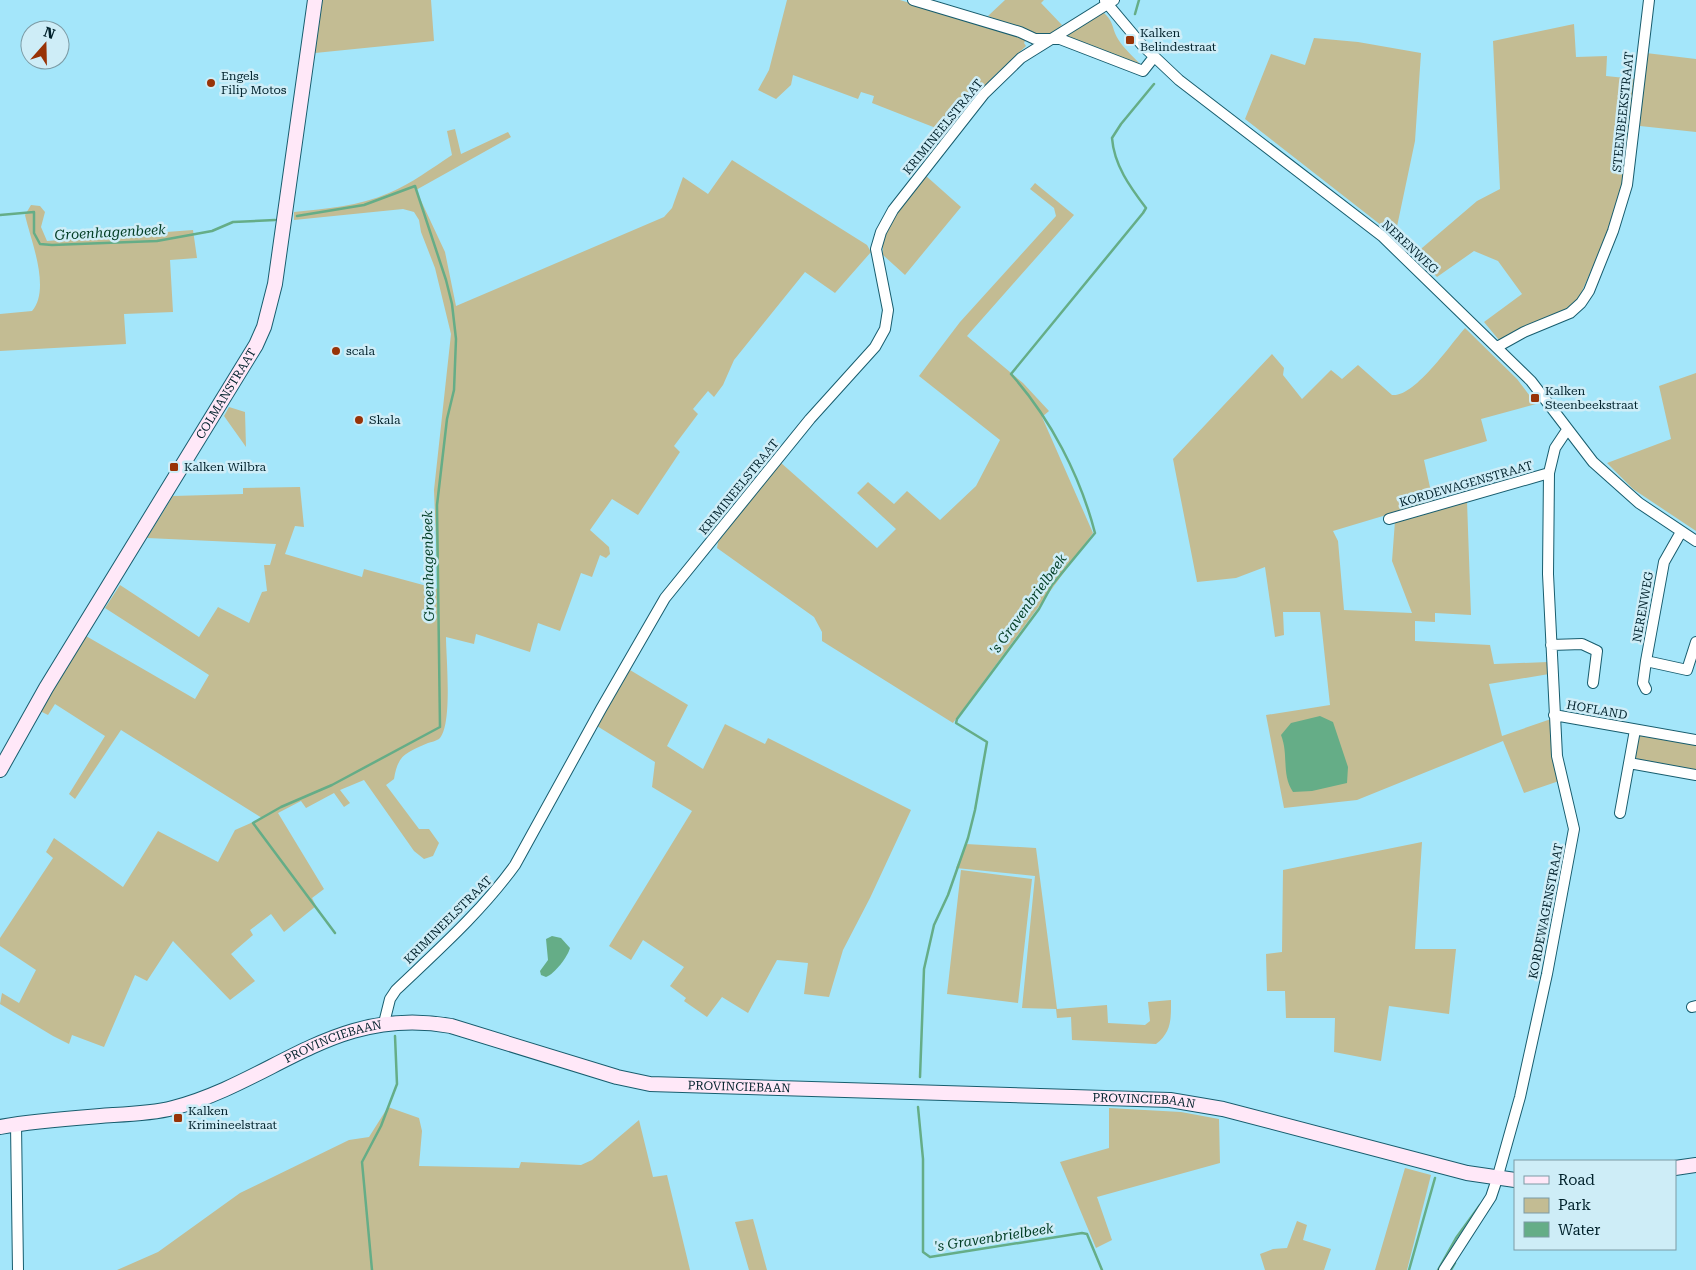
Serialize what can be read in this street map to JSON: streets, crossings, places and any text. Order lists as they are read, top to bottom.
{
  "streets": {
    "main road": ["COLMANSTRAAT", "PROVINCIEBAAN"],
    "street": [
      "STEENBEEKSTRAAT",
      "KRIMINEELSTRAAT",
      "NERENWEG",
      "KORDEWAGENSTRAAT",
      "HOFLAND"
    ]
  },
  "crossings": [
    ["STEENBEEKSTRAAT", "NERENWEG"],
    ["KRIMINEELSTRAAT", "NERENWEG"],
    ["KRIMINEELSTRAAT", "PROVINCIEBAAN"],
    ["NERENWEG", "KORDEWAGENSTRAAT"],
    ["KORDEWAGENSTRAAT", "HOFLAND"],
    ["KORDEWAGENSTRAAT", "PROVINCIEBAAN"]
  ],
  "water": ["Groenhagenbeek", "'s Gravenbrielbeek"],
  "places": {
    "transit": [
      "Kalken Belindestraat",
      "Kalken Steenbeekstraat",
      "Kalken Wilbra",
      "Kalken Krimineelstraat"
    ],
    "other": ["Engels Filip Motos", "scala", "Skala"]
  },
  "legend": ["Road", "Park", "Water"],
  "north": "top"
}
